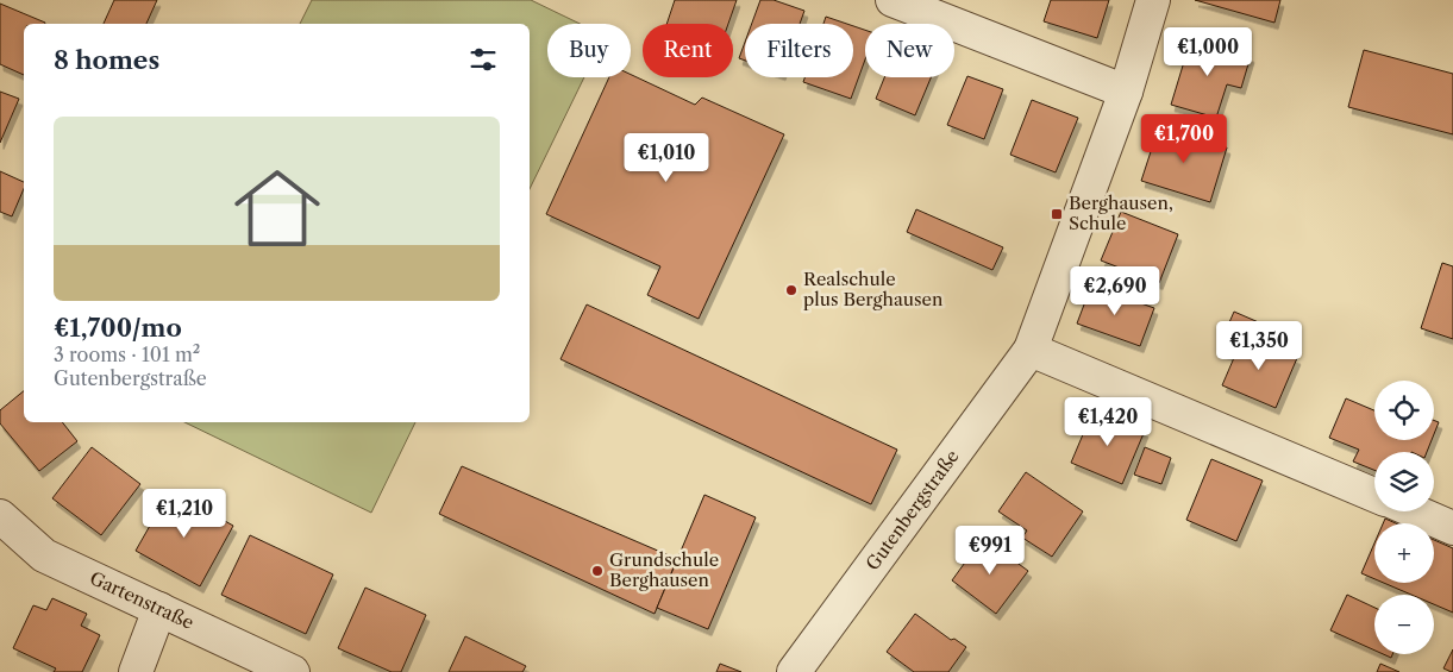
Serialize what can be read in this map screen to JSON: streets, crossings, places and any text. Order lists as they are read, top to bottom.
{
  "streets": {
    "street": ["Gutenbergstraße", "Gartenstraße"]
  },
  "places": {
    "transit": ["Berghausen, Schule"],
    "other": ["Realschule plus Berghausen", "Grundschule Berghausen"]
  },
  "page": {
    "chip": [
      "Buy",
      "Rent",
      "Filters",
      "New"
    ],
    "heading": "8 homes",
    "price": [
      "€1,000",
      "€1,700",
      "€1,010",
      "€2,690",
      "€1,350",
      "€1,420",
      "€1,210",
      "€991"
    ],
    "list": [
      {
        "name": "€1,700/mo",
        "note": "3 rooms · 101 m² · Gutenbergstraße"
      }
    ],
    "map_buttons": ["+", "−"]
  }
}
